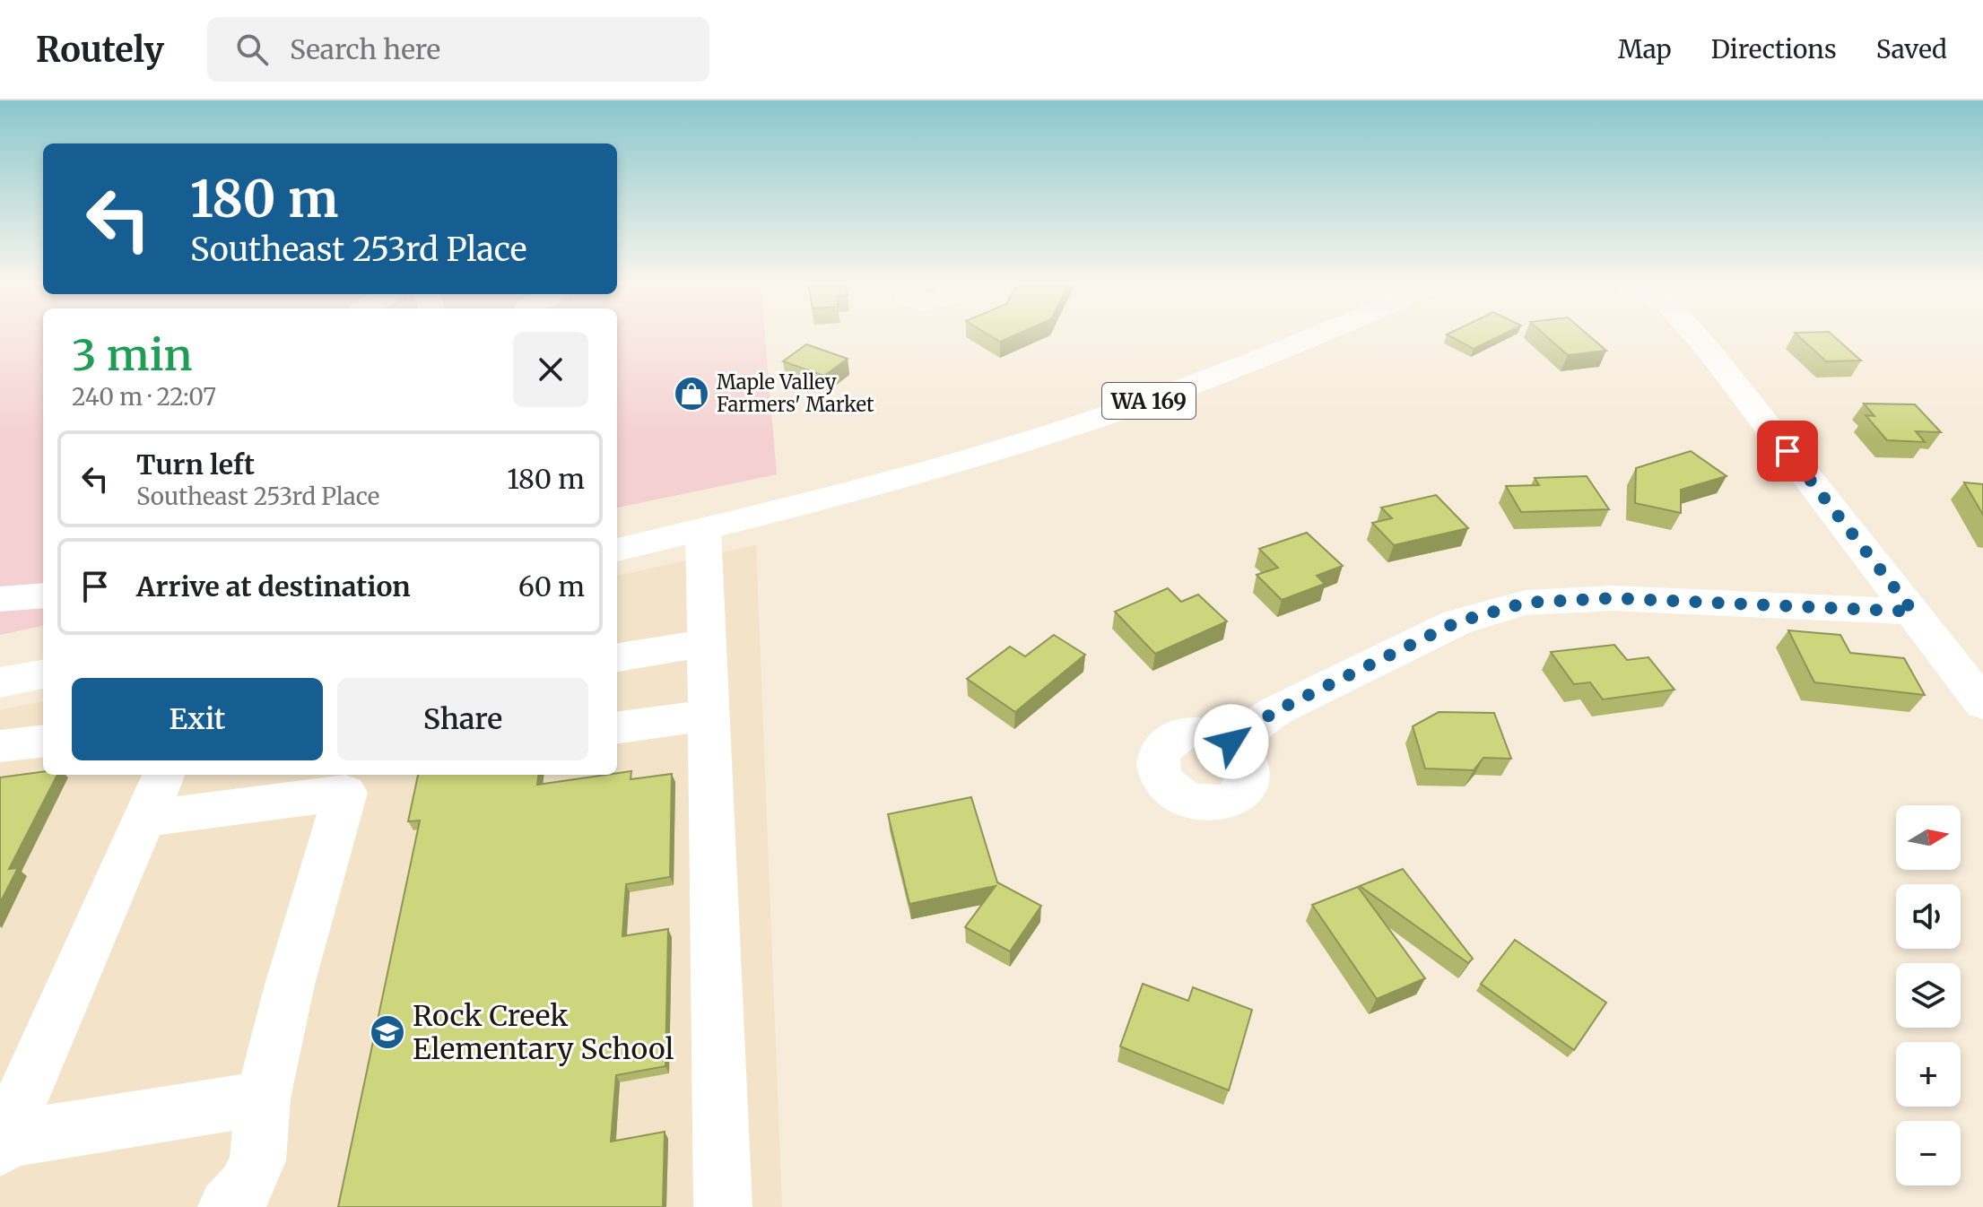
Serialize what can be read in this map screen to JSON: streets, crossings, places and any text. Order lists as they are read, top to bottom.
{
  "streets": {
    "street": ["WA 169"]
  },
  "places": {
    "shop": ["Maple Valley Farmers' Market"],
    "school or university": ["Rock Creek Elementary School"]
  },
  "north": "right",
  "page": {
    "header": "Routely",
    "search": "Search here",
    "nav": ["Map", "Directions", "Saved"],
    "turn": ["180 m", "Southeast 253rd Place"],
    "heading": ["3 min", "240 m · 22:07"],
    "list": [
      {
        "name": "Turn left",
        "note": "Southeast 253rd Place",
        "value": "180 m"
      },
      {
        "name": "Arrive at destination",
        "value": "60 m"
      }
    ],
    "buttons": ["Exit", "Share"],
    "map_buttons": ["+", "−"]
  }
}
